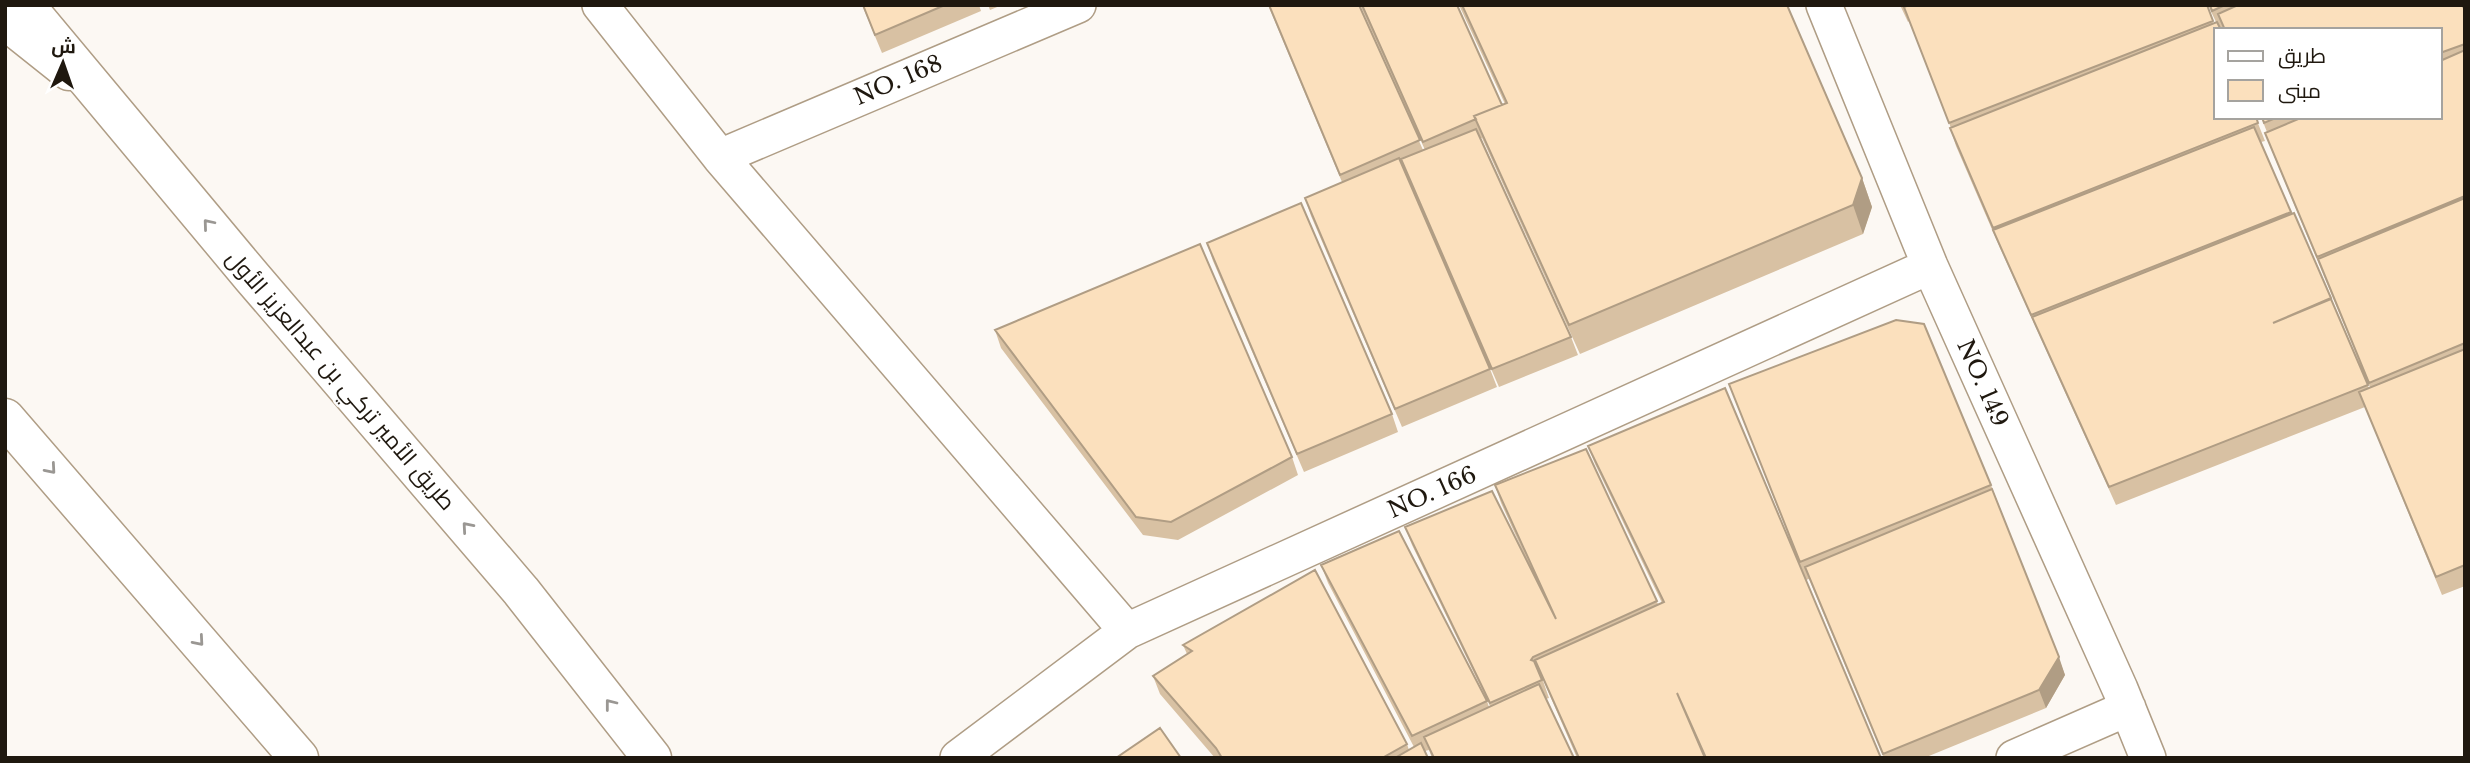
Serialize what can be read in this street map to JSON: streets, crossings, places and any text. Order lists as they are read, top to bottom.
{
  "streets": {
    "main road": ["طريق الأمير تركي بن عبدالعزيز الأول"],
    "street": ["NO. 168", "NO. 149", "NO. 166"]
  },
  "crossings": [
    ["NO. 149", "NO. 166"]
  ],
  "legend": ["طريق", "مبنى"],
  "north": "top"
}
